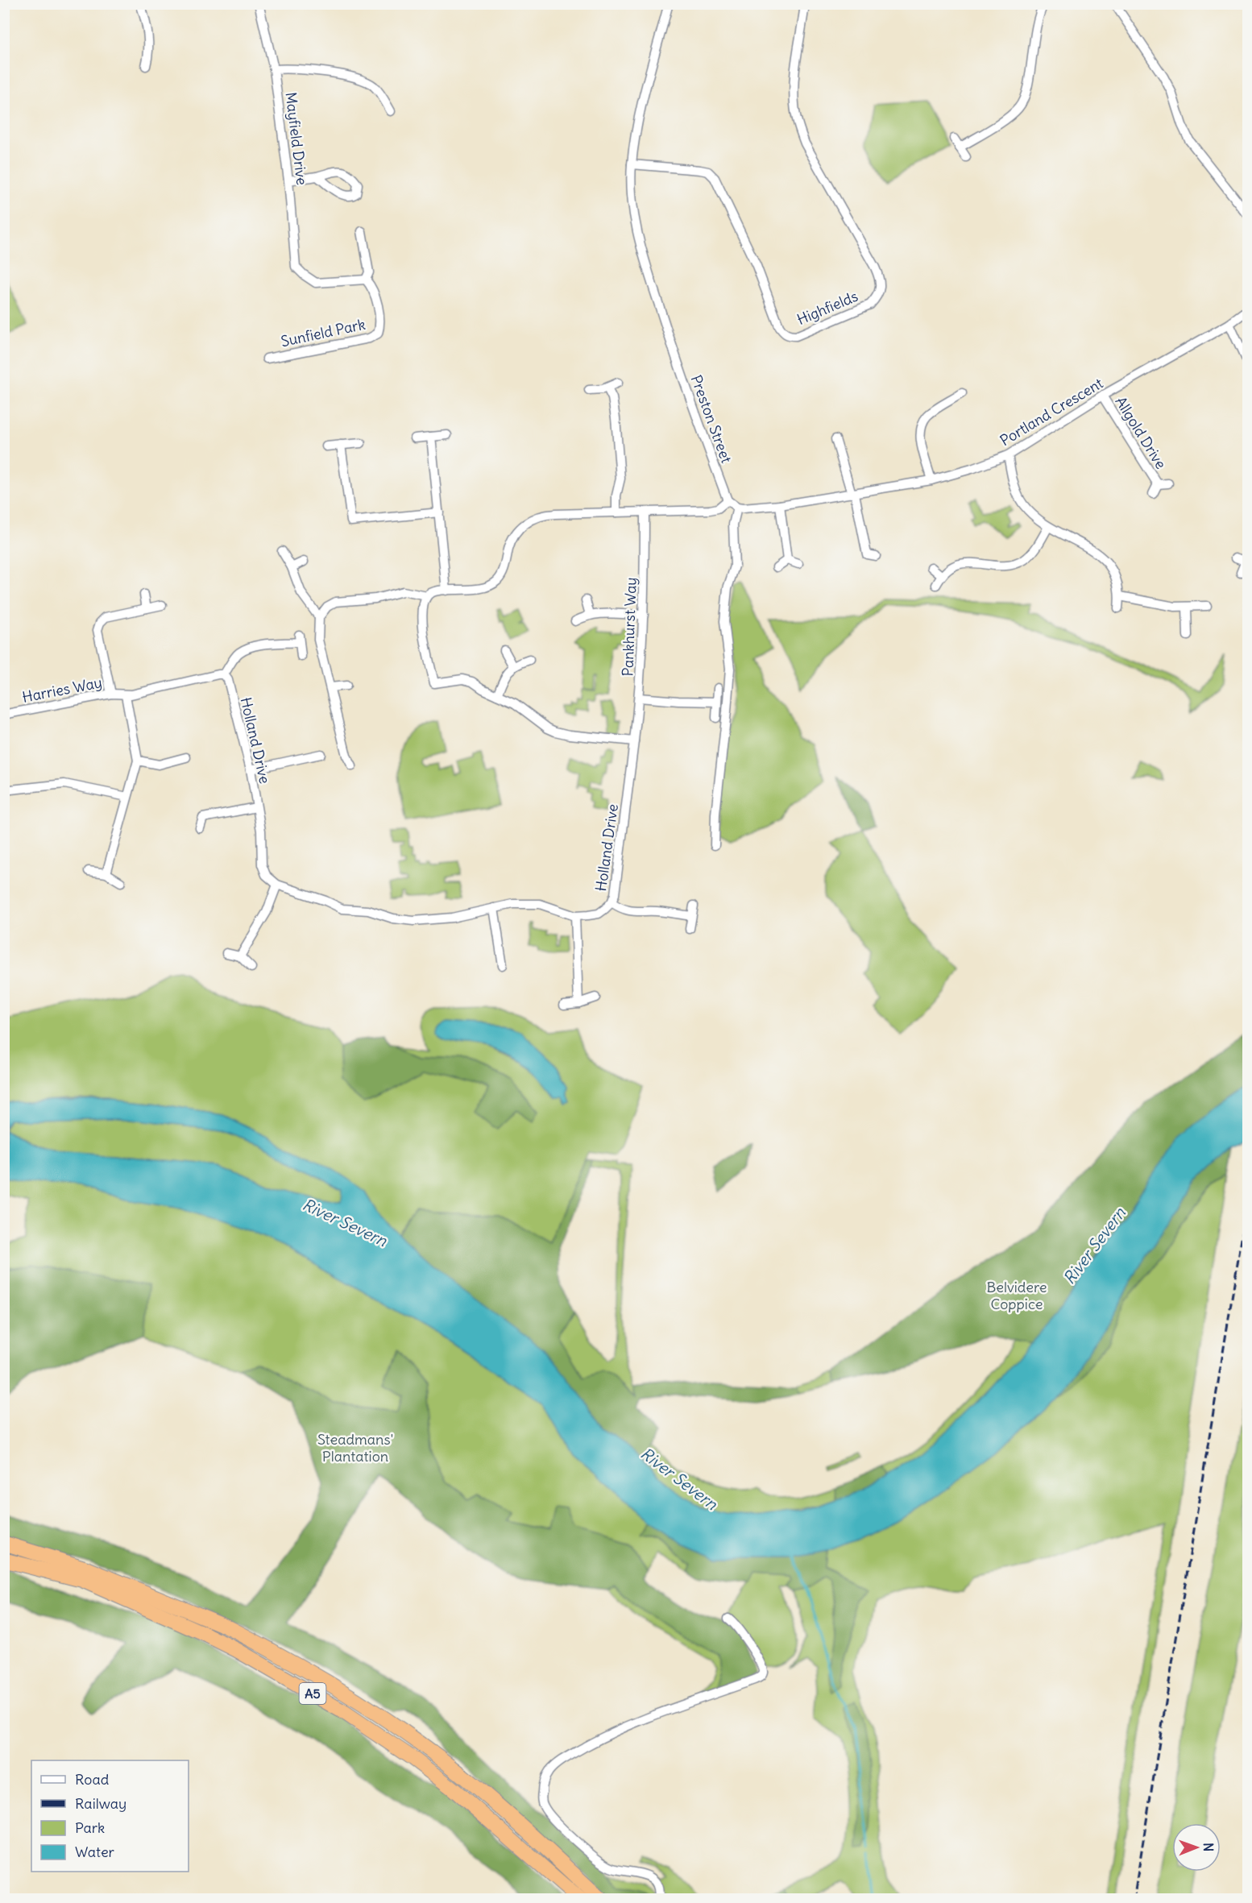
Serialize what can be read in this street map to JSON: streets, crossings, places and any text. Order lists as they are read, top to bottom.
{
  "streets": {
    "highway": ["A5"],
    "street": [
      "Mayfield Drive",
      "Highfields",
      "Sunfield Park",
      "Portland Crescent",
      "Preston Street",
      "Allgold Drive",
      "Pankhurst Way",
      "Harries Way",
      "Holland Drive"
    ]
  },
  "crossings": [
    ["Mayfield Drive", "Sunfield Park"],
    ["Highfields", "Preston Street"],
    ["Portland Crescent", "Allgold Drive"],
    ["Pankhurst Way", "Holland Drive"]
  ],
  "water": ["River Severn"],
  "parks": ["Belvidere Coppice", "Steadmans' Plantation"],
  "legend": [
    "Road",
    "Railway",
    "Park",
    "Water"
  ],
  "north": "right"
}
